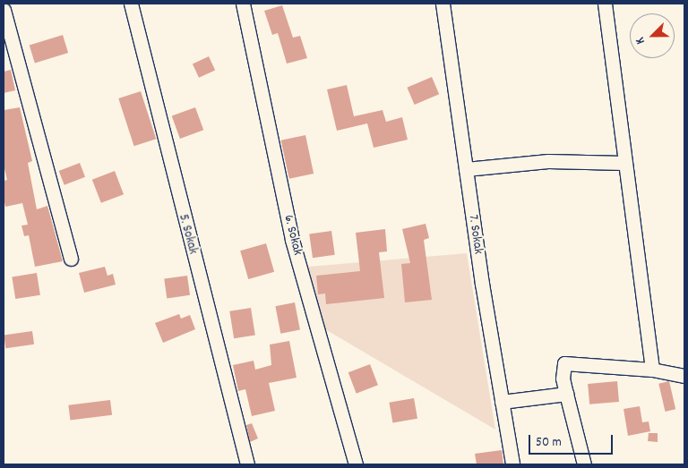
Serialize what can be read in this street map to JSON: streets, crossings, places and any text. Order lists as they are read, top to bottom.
{
  "streets": {
    "street": ["5. Sokak", "7. Sokak", "6. Sokak"]
  },
  "scale_bar": "50 m",
  "north": "bottom left"
}
